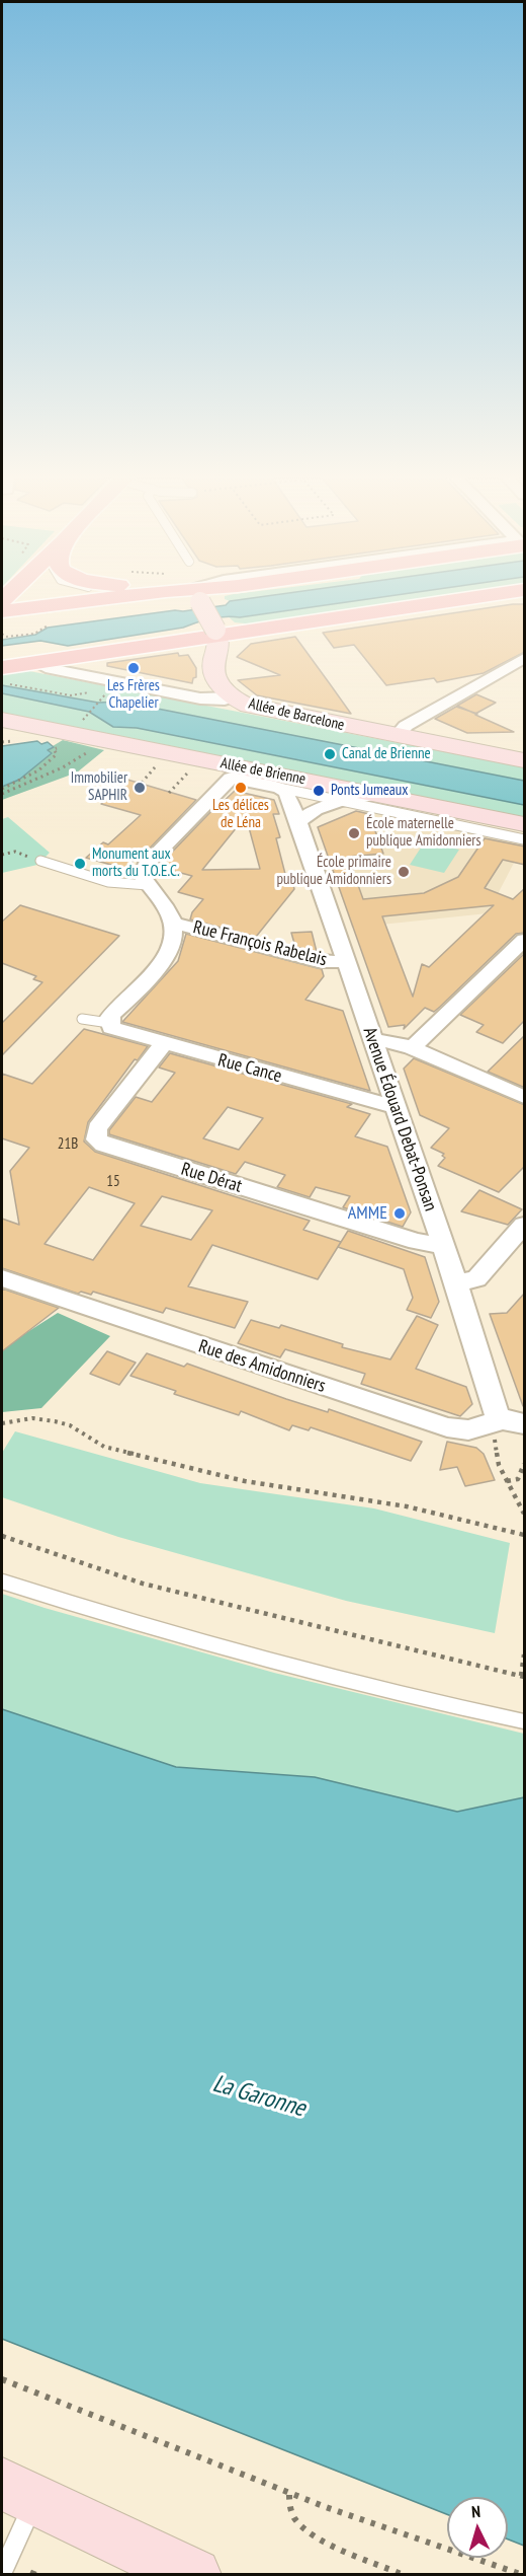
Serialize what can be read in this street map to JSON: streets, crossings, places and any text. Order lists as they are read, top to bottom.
{
  "streets": {
    "main road": ["Allée de Barcelone", "Allée de Brienne"],
    "street": [
      "Rue François Rabelais",
      "Rue Cance",
      "Avenue Édouard Debat-Ponsan",
      "Rue Dérat",
      "Rue des Amidonniers"
    ]
  },
  "crossings": [
    ["Allée de Brienne", "Avenue Édouard Debat-Ponsan"],
    ["Rue François Rabelais", "Avenue Édouard Debat-Ponsan"],
    ["Rue Cance", "Avenue Édouard Debat-Ponsan"],
    ["Rue Cance", "Rue Dérat"],
    ["Avenue Édouard Debat-Ponsan", "Rue Dérat"],
    ["Avenue Édouard Debat-Ponsan", "Rue des Amidonniers"]
  ],
  "water": ["La Garonne"],
  "places": [
    "Les Frères Chapelier",
    "Canal de Brienne",
    "Immobilier SAPHIR",
    "Les délices de Léna",
    "Ponts Jumeaux",
    "École maternelle publique Amidonniers",
    "Monument aux morts du T.O.E.C.",
    "École primaire publique Amidonniers",
    "AMME"
  ],
  "house_numbers": ["21B", "15"],
  "north": "top"
}
